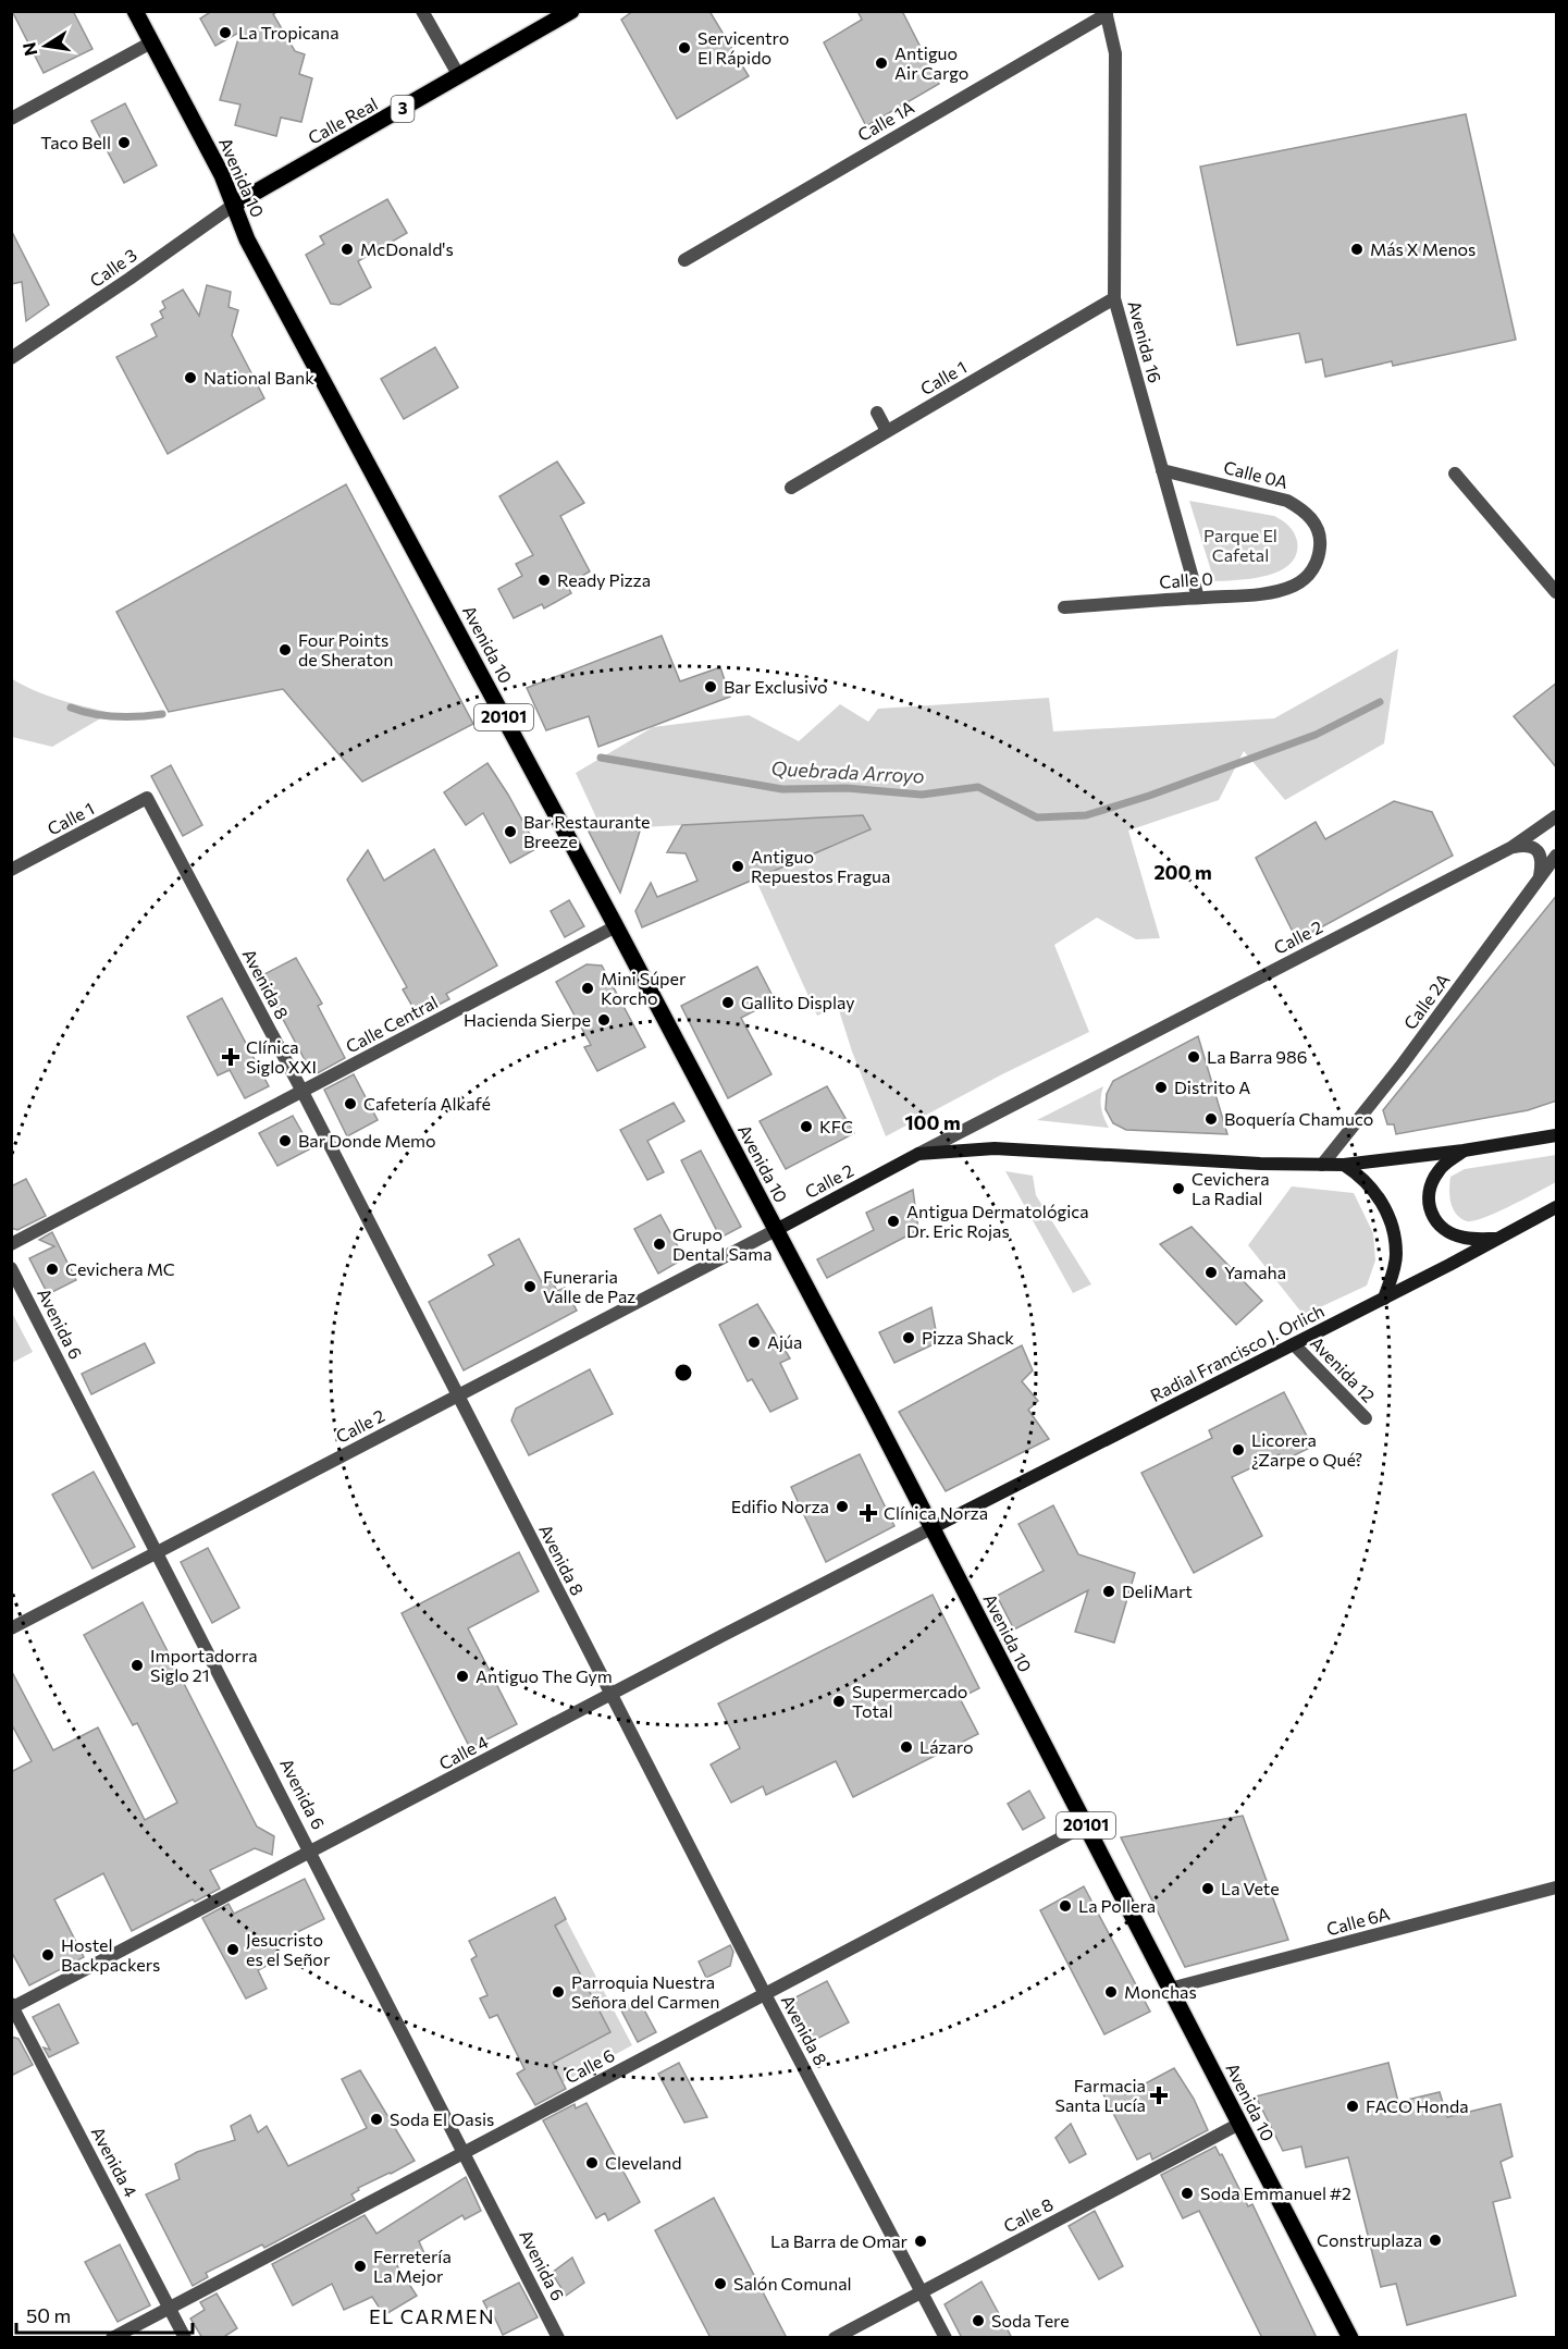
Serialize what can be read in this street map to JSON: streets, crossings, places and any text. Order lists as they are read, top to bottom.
{
  "streets": {
    "main road": [
      "3",
      "Calle Real",
      "Avenida 10",
      "20101",
      "Calle 2",
      "Radial Francisco J. Orlich"
    ],
    "street": [
      "Calle 1A",
      "Calle 3",
      "Avenida 16",
      "Calle 1",
      "Calle 0A",
      "Calle 0",
      "Avenida 8",
      "Calle 2A",
      "Calle Central",
      "Avenida 6",
      "Avenida 12",
      "Calle 4",
      "Calle 6A",
      "Calle 6",
      "Avenida 4",
      "Calle 8"
    ]
  },
  "crossings": [
    ["Calle Real", "Avenida 10"],
    ["Calle Real", "Calle 3"],
    ["Calle 1A", "Avenida 16"],
    ["Avenida 10", "Calle 3"],
    ["Avenida 10", "Calle 2"],
    ["Avenida 10", "Calle Central"],
    ["Avenida 10", "Radial Francisco J. Orlich"],
    ["Avenida 10", "Calle 4"],
    ["Avenida 10", "Calle 6A"],
    ["Avenida 10", "Calle 6"],
    ["Avenida 10", "Calle 8"],
    ["Avenida 16", "Calle 1"],
    ["Avenida 16", "Calle 0A"],
    ["Avenida 16", "Calle 0"],
    ["Calle 1", "Avenida 8"],
    ["Calle 0A", "Calle 0"],
    ["Calle 2", "Avenida 8"],
    ["Calle 2", "Avenida 6"],
    ["Avenida 8", "Calle Central"],
    ["Avenida 8", "Calle 4"],
    ["Avenida 8", "Calle 6"],
    ["Avenida 8", "Calle 8"],
    ["Avenida 6", "Calle 4"],
    ["Avenida 6", "Calle 6"],
    ["Radial Francisco J. Orlich", "Avenida 12"],
    ["Radial Francisco J. Orlich", "Calle 4"],
    ["Calle 4", "Avenida 4"],
    ["Calle 6", "Avenida 4"]
  ],
  "districts": ["EL CARMEN"],
  "water": ["Quebrada Arroyo"],
  "parks": ["Parque El Cafetal"],
  "places": {
    "other": [
      "La Tropicana",
      "Servicentro El Rápido",
      "Antiguo Air Cargo",
      "Taco Bell",
      "McDonald's",
      "Más X Menos",
      "National Bank",
      "Ready Pizza",
      "Four Points de Sheraton",
      "Bar Exclusivo",
      "Bar Restaurante Breeze",
      "Antiguo Repuestos Fragua",
      "Mini Súper Korcho",
      "Gallito Display",
      "Hacienda Sierpe",
      "La Barra 986",
      "Distrito A",
      "Cafetería Alkafé",
      "Boquería Chamuco",
      "KFC",
      "Bar Donde Memo",
      "Cevichera La Radial",
      "Antigua Dermatológica Dr. Eric Rojas",
      "Grupo Dental Sama",
      "Cevichera MC",
      "Yamaha",
      "Funeraria Valle de Paz",
      "Pizza Shack",
      "Ajúa",
      "Licorera ¿Zarpe o Qué?",
      "Edifio Norza",
      "DeliMart",
      "Importadorra Siglo 21",
      "Antiguo The Gym",
      "Supermercado Total",
      "Lázaro",
      "La Vete",
      "La Pollera",
      "Jesucristo es el Señor",
      "Hostel Backpackers",
      "Parroquia Nuestra Señora del Carmen",
      "Monchas",
      "FACO Honda",
      "Soda El Oasis",
      "Cleveland",
      "Soda Emmanuel #2",
      "Construplaza",
      "La Barra de Omar",
      "Ferretería La Mejor",
      "Salón Comunal",
      "Soda Tere"
    ],
    "health": ["Clínica Siglo XXI", "Clínica Norza", "Farmacia Santa Lucía"]
  },
  "scale_bar": "50 m",
  "north": "left",
  "rings": ["200 m", "100 m"]
}
